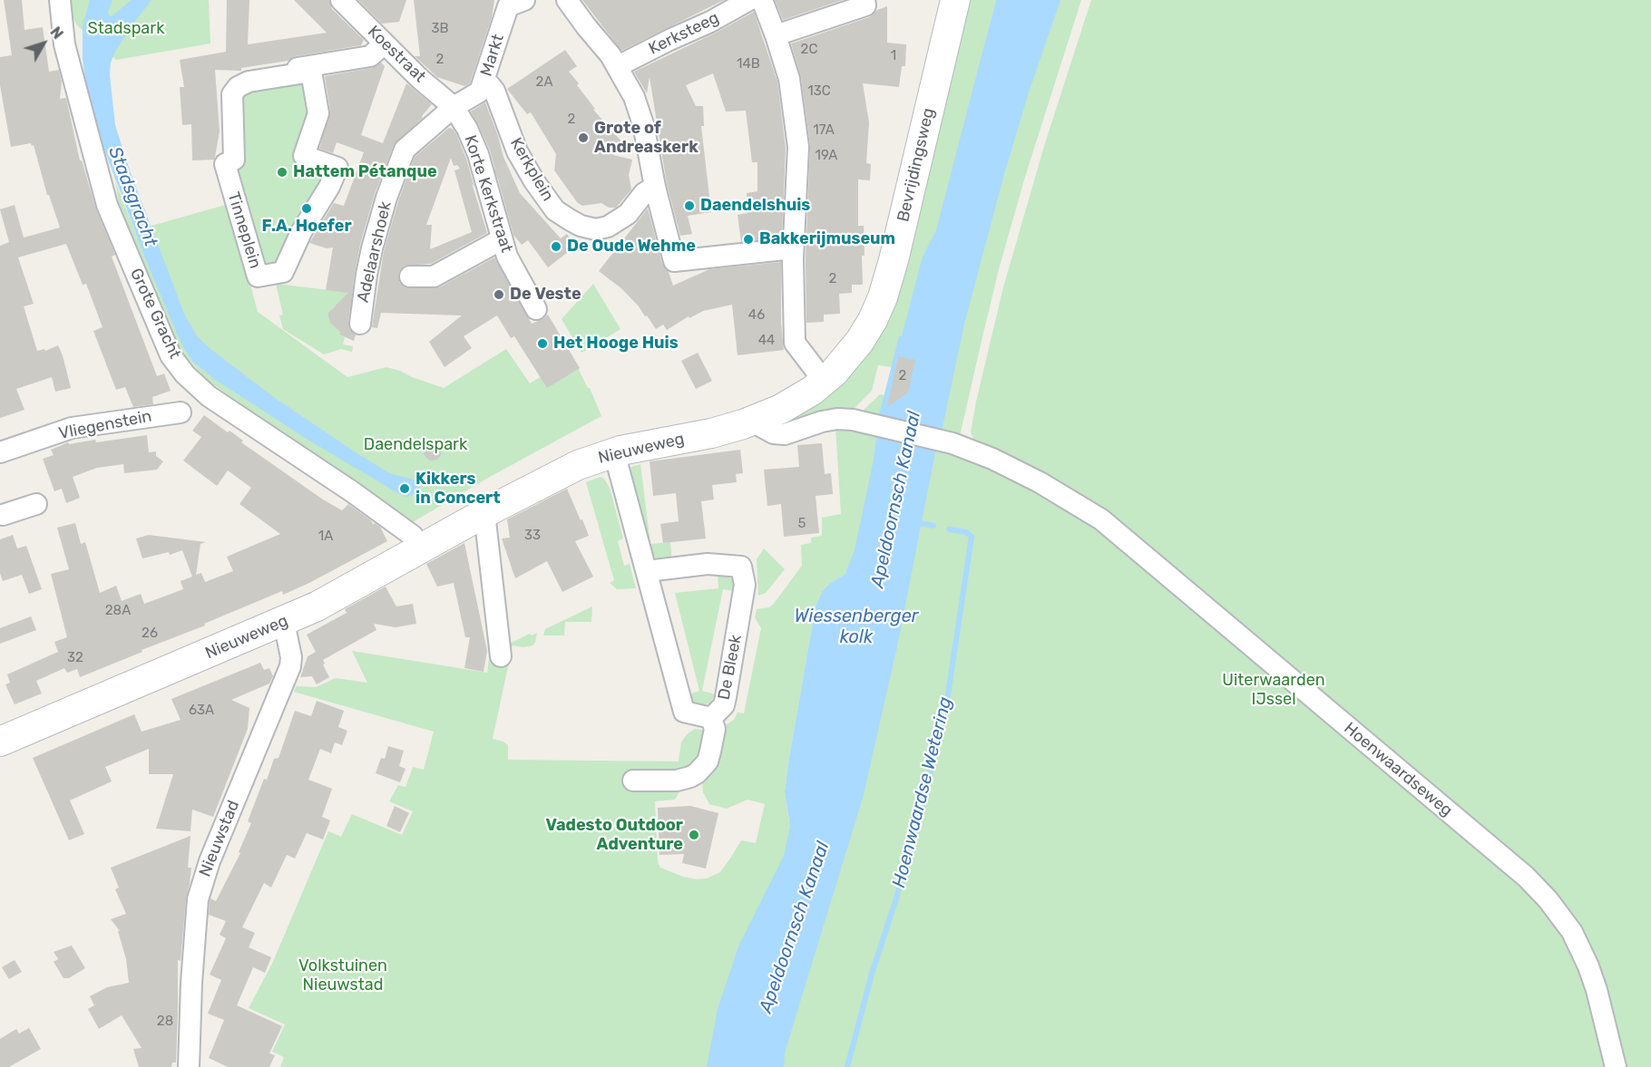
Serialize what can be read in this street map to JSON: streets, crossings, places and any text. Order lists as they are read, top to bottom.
{
  "streets": {
    "main road": ["Bevrijdingsweg", "Nieuweweg"],
    "street": [
      "Kerksteeg",
      "Koestraat",
      "Markt",
      "Kerkplein",
      "Korte Kerkstraat",
      "Tinneplein",
      "Adelaarshoek",
      "Grote Gracht",
      "Vliegenstein",
      "De Bleek",
      "Hoenwaardseweg",
      "Nieuwstad"
    ]
  },
  "crossings": [
    ["Koestraat", "Markt"],
    ["Koestraat", "Korte Kerkstraat"],
    ["Koestraat", "Tinneplein"],
    ["Koestraat", "Adelaarshoek"],
    ["Markt", "Kerkplein"],
    ["Markt", "Korte Kerkstraat"],
    ["Markt", "Adelaarshoek"],
    ["Bevrijdingsweg", "Nieuweweg"],
    ["Bevrijdingsweg", "Hoenwaardseweg"],
    ["Kerkplein", "Korte Kerkstraat"],
    ["Korte Kerkstraat", "Adelaarshoek"],
    ["Grote Gracht", "Nieuweweg"],
    ["Nieuweweg", "De Bleek"],
    ["Nieuweweg", "Hoenwaardseweg"],
    ["Nieuweweg", "Nieuwstad"]
  ],
  "water": [
    "Stadsgracht",
    "Apeldoornsch Kanaal",
    "Wiessenberger kolk",
    "Hoenwaardse Wetering"
  ],
  "parks": [
    "Stadspark",
    "Daendelspark",
    "Uiterwaarden IJssel",
    "Volkstuinen Nieuwstad"
  ],
  "places": [
    "Grote of Andreaskerk",
    "Hattem Pétanque",
    "Daendelshuis",
    "F.A. Hoefer",
    "Bakkerijmuseum",
    "De Oude Wehme",
    "De Veste",
    "Het Hooge Huis",
    "Kikkers in Concert",
    "Vadesto Outdoor Adventure"
  ],
  "house_numbers": [
    "3B",
    "2C",
    "1",
    "2",
    "14B",
    "2A",
    "13C",
    "2",
    "17A",
    "19A",
    "2",
    "46",
    "44",
    "2",
    "5",
    "33",
    "1A",
    "28A",
    "26",
    "32",
    "63A",
    "28"
  ],
  "north": "top right"
}
